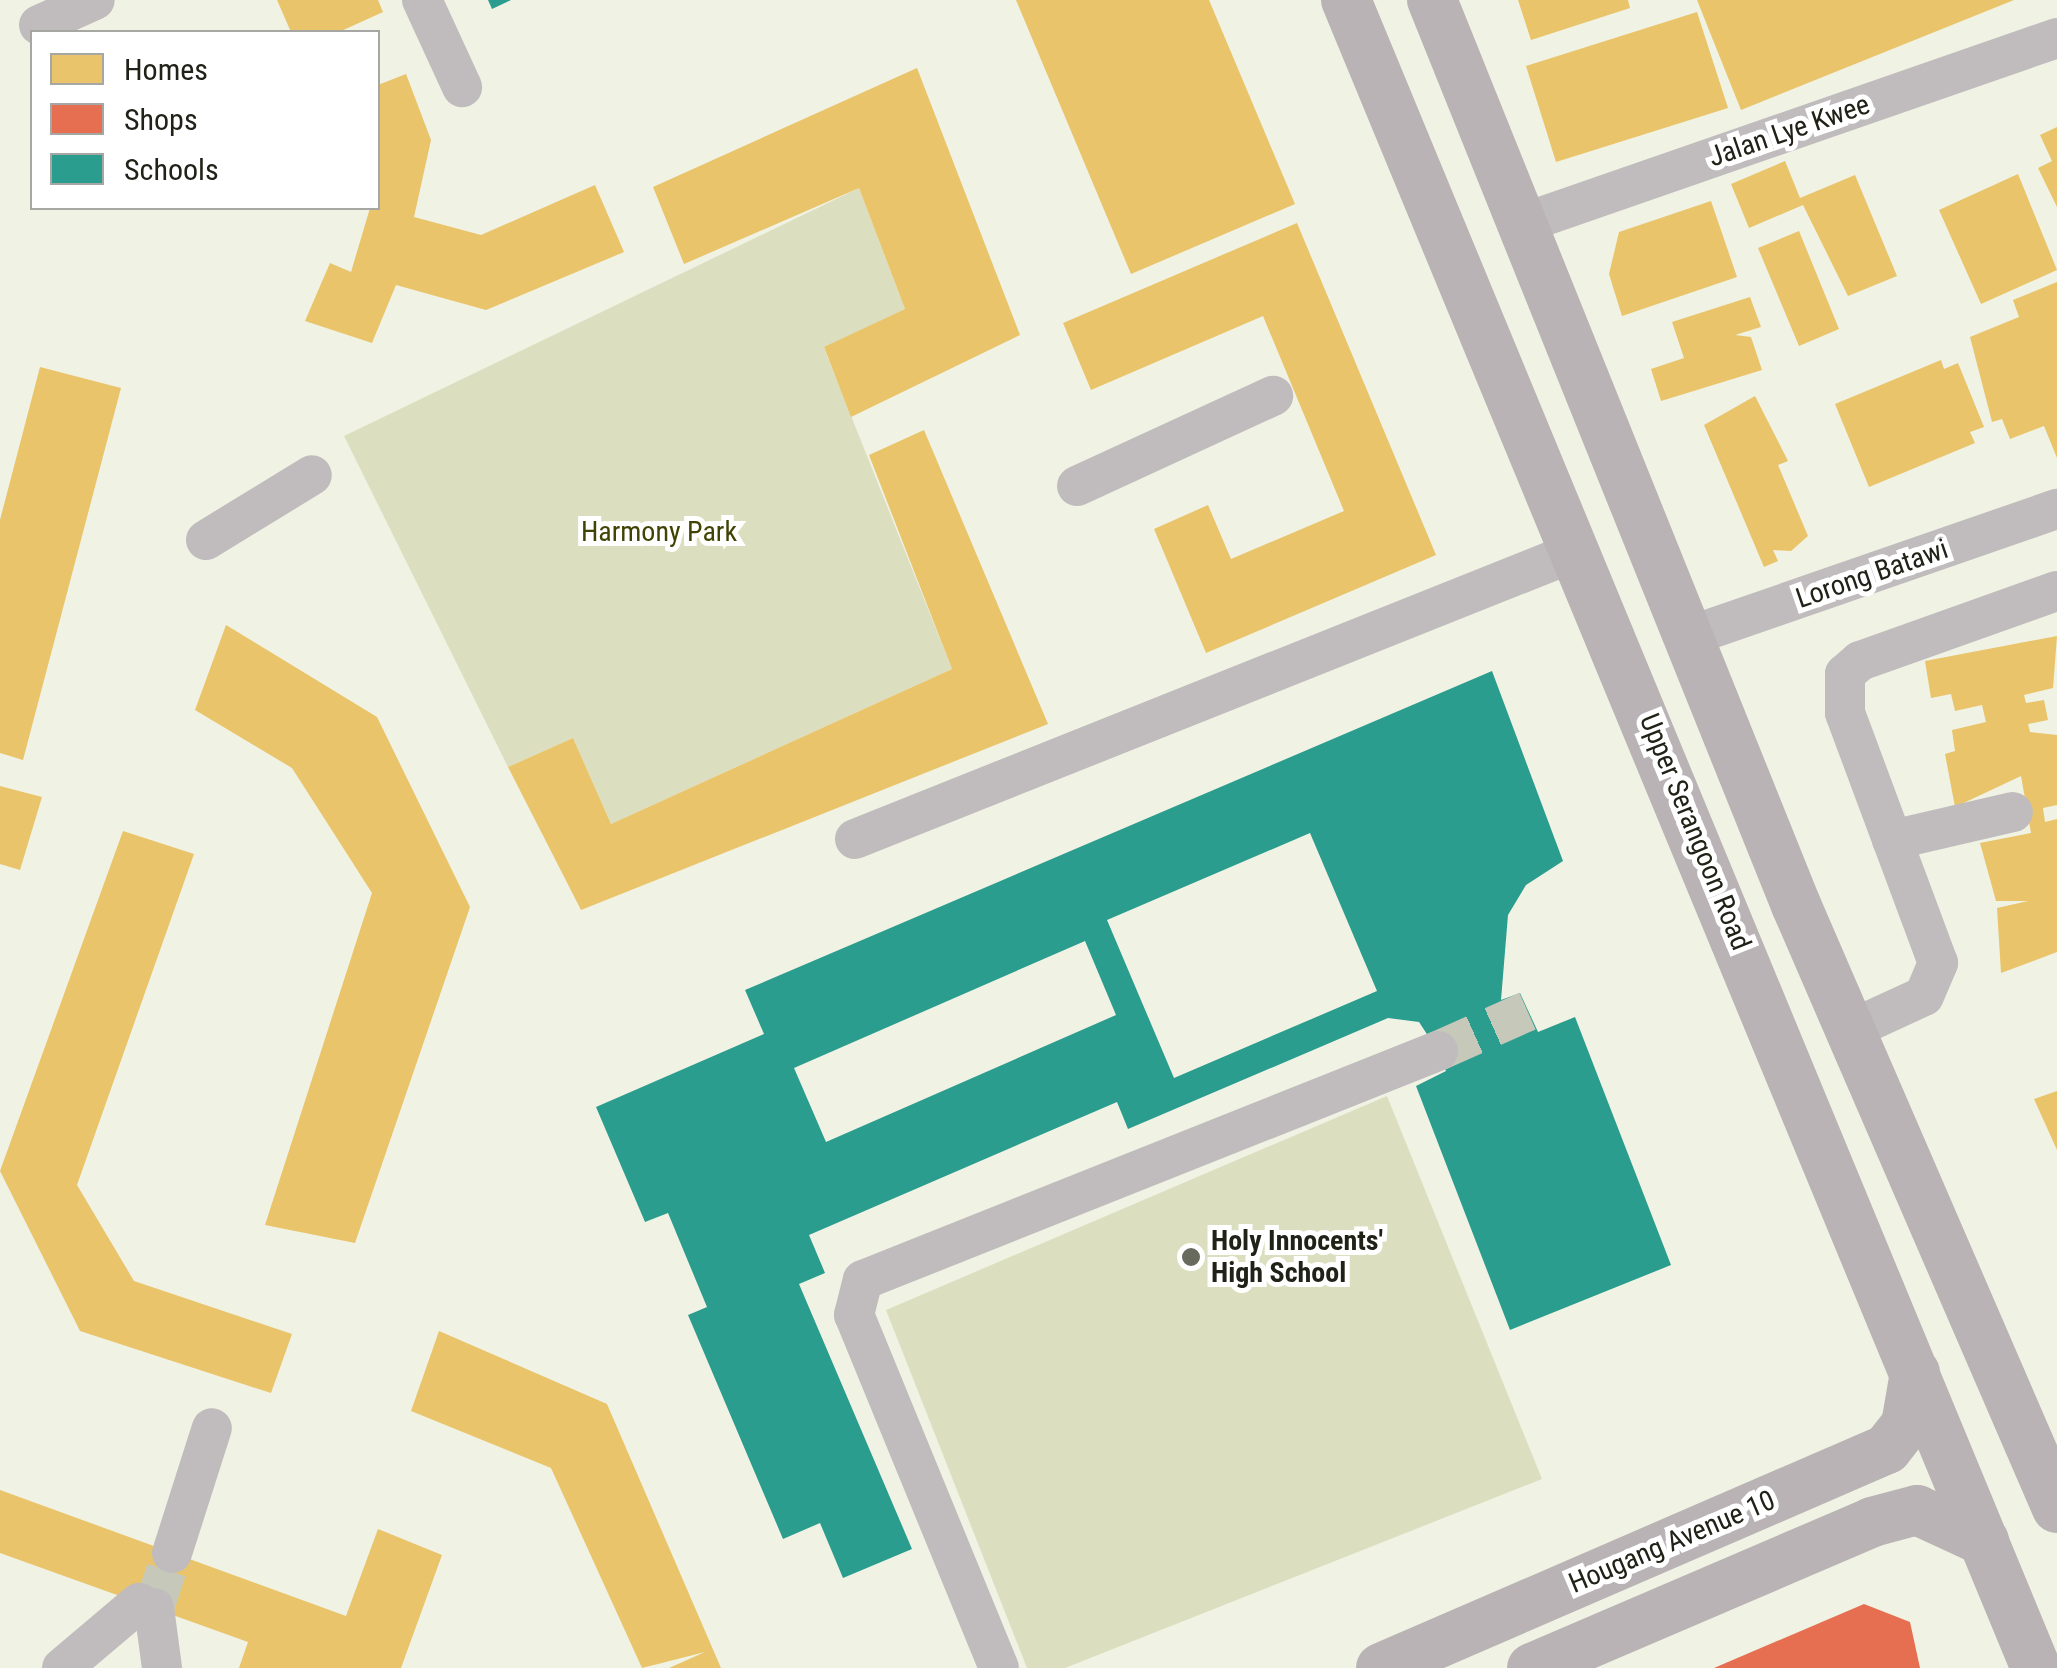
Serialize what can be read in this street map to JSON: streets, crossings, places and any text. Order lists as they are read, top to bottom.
{
  "streets": {
    "main road": ["Upper Serangoon Road", "Hougang Avenue 10"],
    "street": ["Jalan Lye Kwee", "Lorong Batawi"]
  },
  "crossings": [
    ["Upper Serangoon Road", "Hougang Avenue 10"]
  ],
  "parks": ["Harmony Park"],
  "places": ["Holy Innocents' High School"],
  "legend": ["Homes", "Shops", "Schools"]
}
